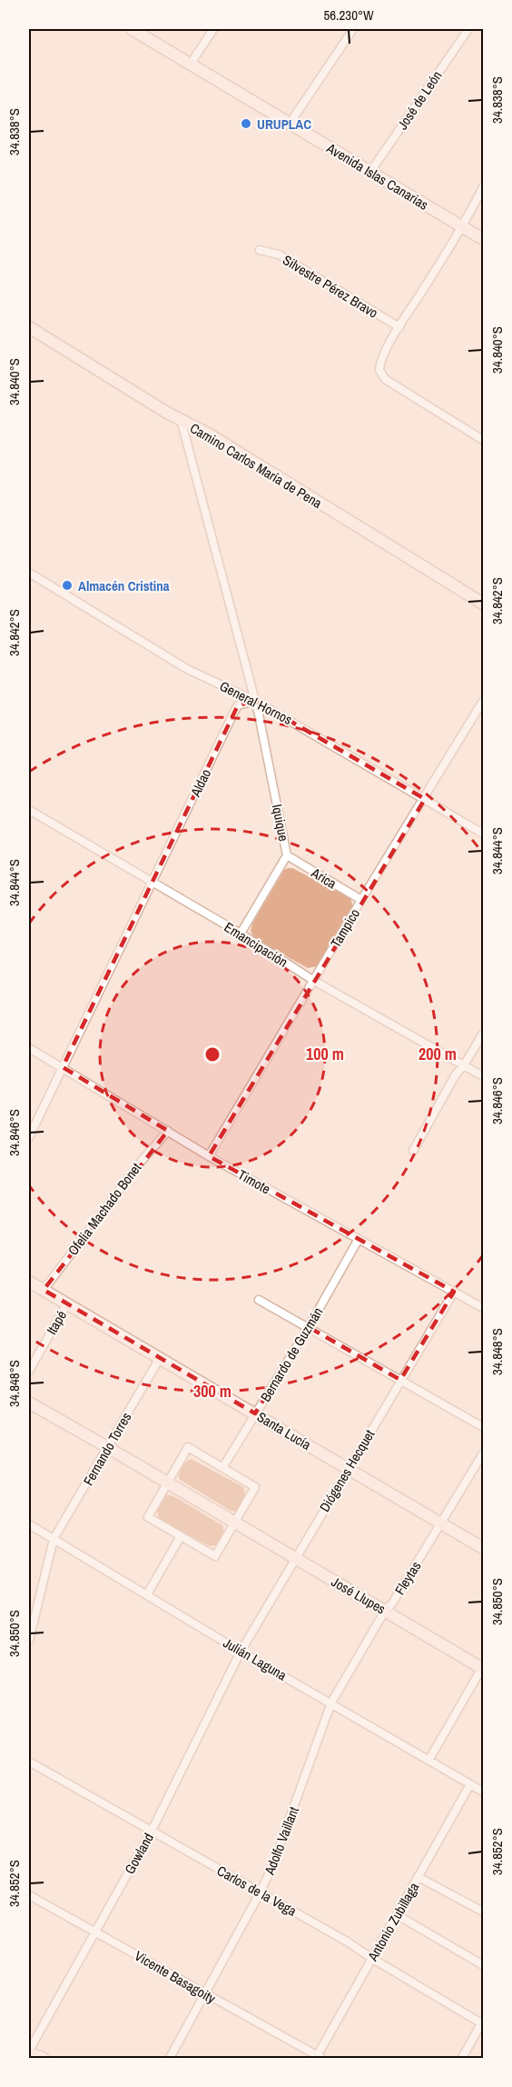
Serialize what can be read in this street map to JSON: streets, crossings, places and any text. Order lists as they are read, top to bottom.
{
  "streets": {
    "street": [
      "José de León",
      "Avenida Islas Canarias",
      "Silvestre Pérez Bravo",
      "Camino Carlos María de Pena",
      "General Hornos",
      "Aldao",
      "Iquique",
      "Arica",
      "Tampico",
      "Emancipación",
      "Timote",
      "Ofelia Machado Bonet",
      "Itapé",
      "Bernardo de Guzmán",
      "Santa Lucía",
      "Fernando Torres",
      "Diógenes Hecquet",
      "Fleytas",
      "José Llupes",
      "Julián Laguna",
      "Adolfo Vaillant",
      "Gowland",
      "Carlos de la Vega",
      "Antonio Zubillaga",
      "Vicente Basagoity"
    ]
  },
  "crossings": [
    ["José de León", "Avenida Islas Canarias"],
    ["General Hornos", "Aldao"],
    ["General Hornos", "Iquique"],
    ["General Hornos", "Tampico"],
    ["Aldao", "Iquique"],
    ["Aldao", "Emancipación"],
    ["Aldao", "Timote"],
    ["Iquique", "Arica"],
    ["Iquique", "Emancipación"],
    ["Arica", "Tampico"],
    ["Tampico", "Emancipación"],
    ["Tampico", "Timote"],
    ["Timote", "Ofelia Machado Bonet"],
    ["Timote", "Bernardo de Guzmán"],
    ["Timote", "Diógenes Hecquet"],
    ["Ofelia Machado Bonet", "Santa Lucía"],
    ["Itapé", "Santa Lucía"],
    ["Bernardo de Guzmán", "Santa Lucía"],
    ["Santa Lucía", "Fernando Torres"],
    ["Santa Lucía", "Diógenes Hecquet"],
    ["Santa Lucía", "Fleytas"],
    ["Fernando Torres", "José Llupes"],
    ["Fernando Torres", "Julián Laguna"],
    ["Diógenes Hecquet", "José Llupes"],
    ["Diógenes Hecquet", "Julián Laguna"],
    ["Diógenes Hecquet", "Gowland"],
    ["Fleytas", "José Llupes"],
    ["Fleytas", "Julián Laguna"],
    ["Fleytas", "Adolfo Vaillant"],
    ["Julián Laguna", "Adolfo Vaillant"],
    ["Julián Laguna", "Gowland"],
    ["Julián Laguna", "Antonio Zubillaga"],
    ["Adolfo Vaillant", "Carlos de la Vega"],
    ["Adolfo Vaillant", "Vicente Basagoity"],
    ["Gowland", "Carlos de la Vega"],
    ["Gowland", "Vicente Basagoity"],
    ["Carlos de la Vega", "Antonio Zubillaga"],
    ["Antonio Zubillaga", "Vicente Basagoity"]
  ],
  "places": ["URUPLAC", "Almacén Cristina"],
  "coordinates": [
    "56.230°W",
    "34.838°S",
    "34.840°S",
    "34.842°S",
    "34.844°S",
    "34.846°S",
    "34.848°S",
    "34.850°S",
    "34.852°S"
  ],
  "rings": ["100 m", "200 m", "300 m"]
}
